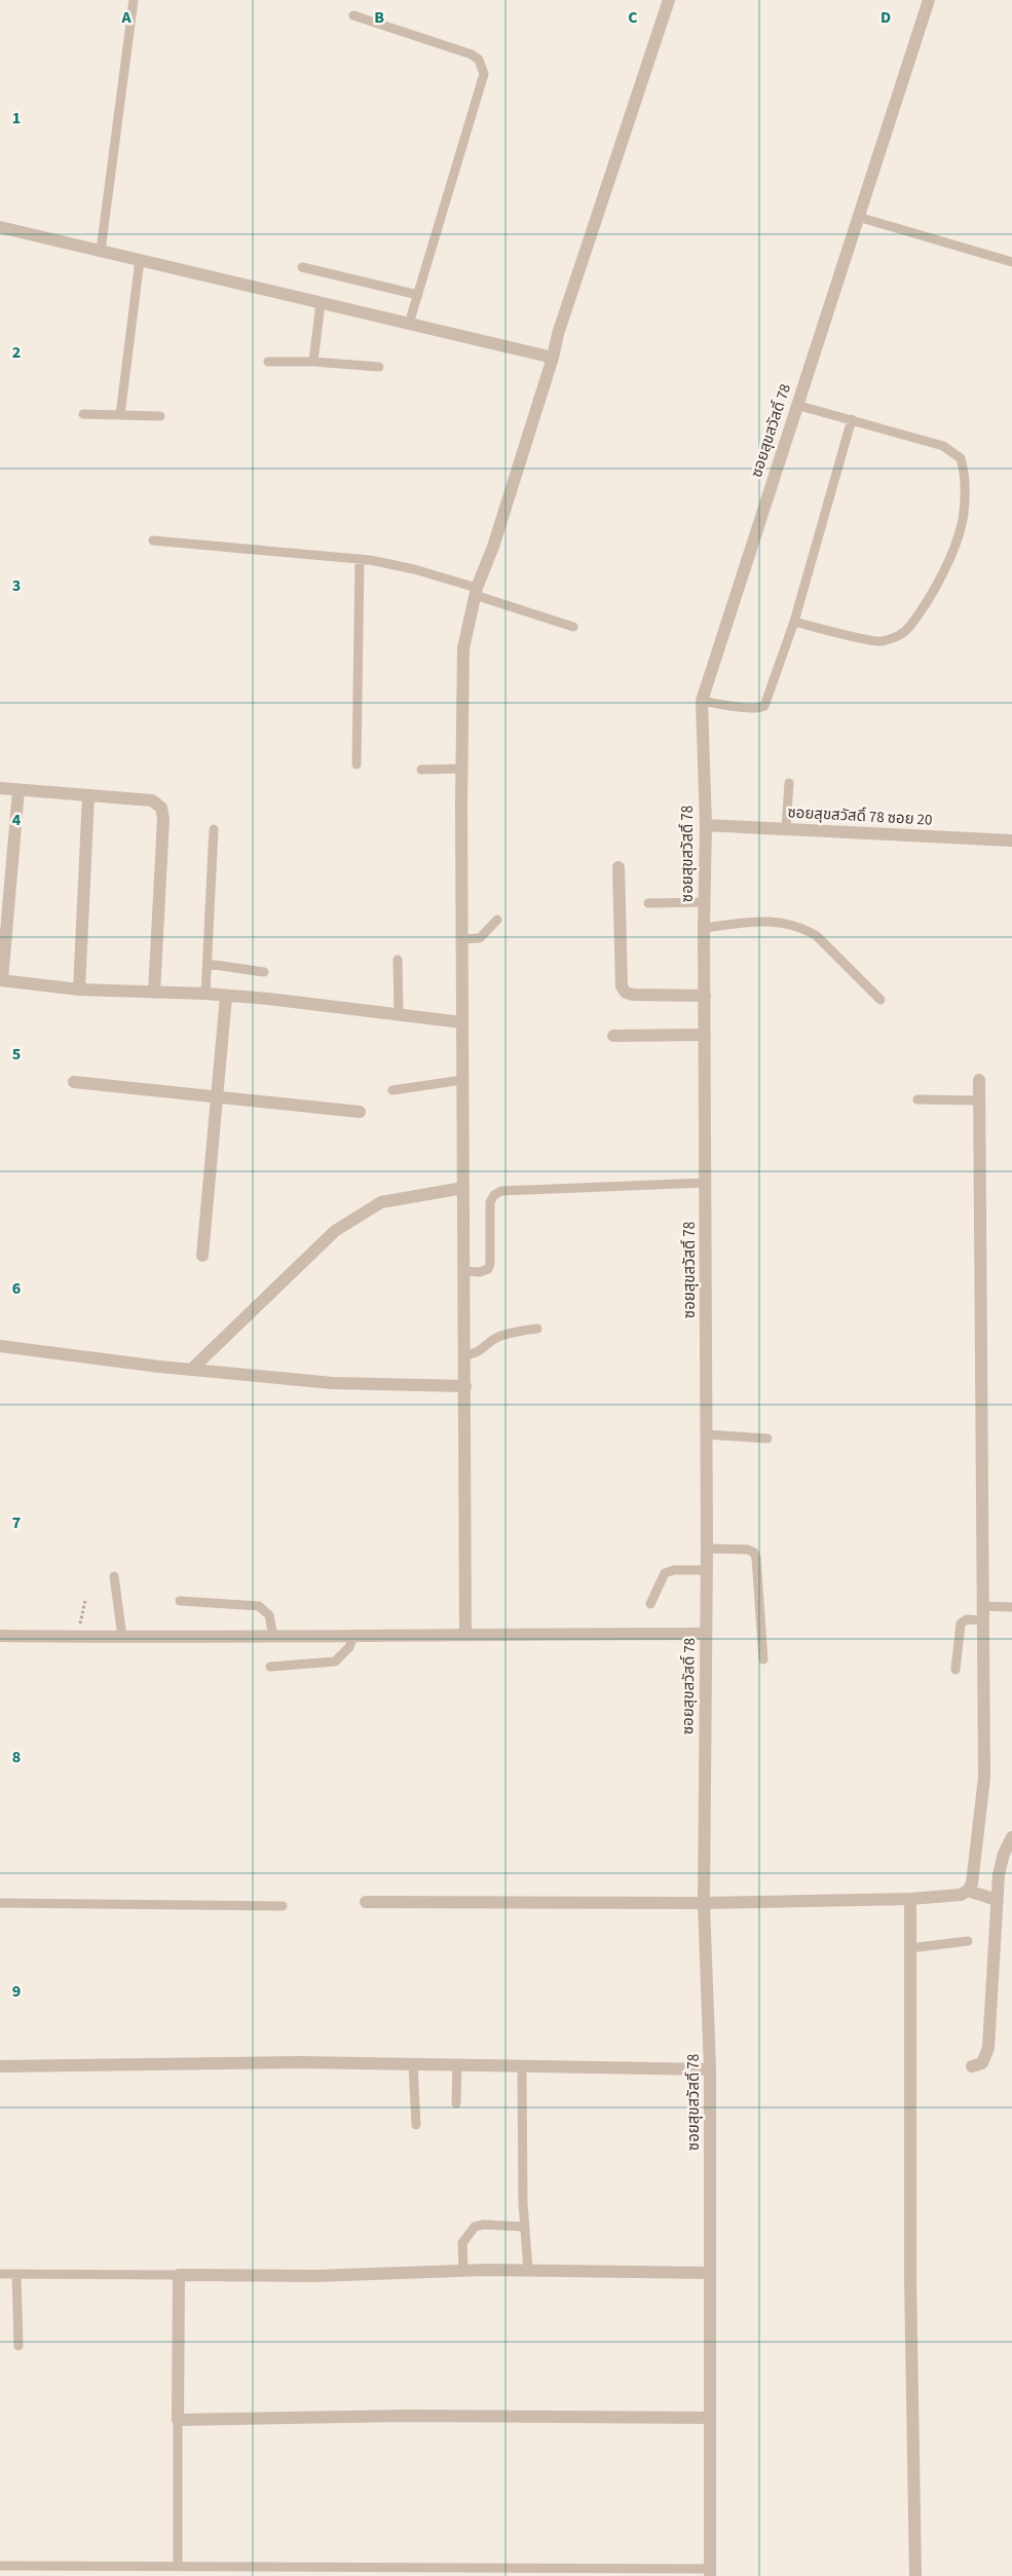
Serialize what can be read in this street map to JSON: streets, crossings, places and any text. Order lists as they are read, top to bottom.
{
  "streets": {
    "street": ["ซอยสุขสวัสดิ์ 78", "ซอยสุขสวัสดิ์ 78 ซอย 20"]
  },
  "crossings": [
    ["ซอยสุขสวัสดิ์ 78", "ซอยสุขสวัสดิ์ 78 ซอย 20"]
  ],
  "grid": {
    "columns": [
      "A",
      "B",
      "C",
      "D"
    ],
    "rows": [
      "1",
      "2",
      "3",
      "4",
      "5",
      "6",
      "7",
      "8",
      "9"
    ]
  }
}
